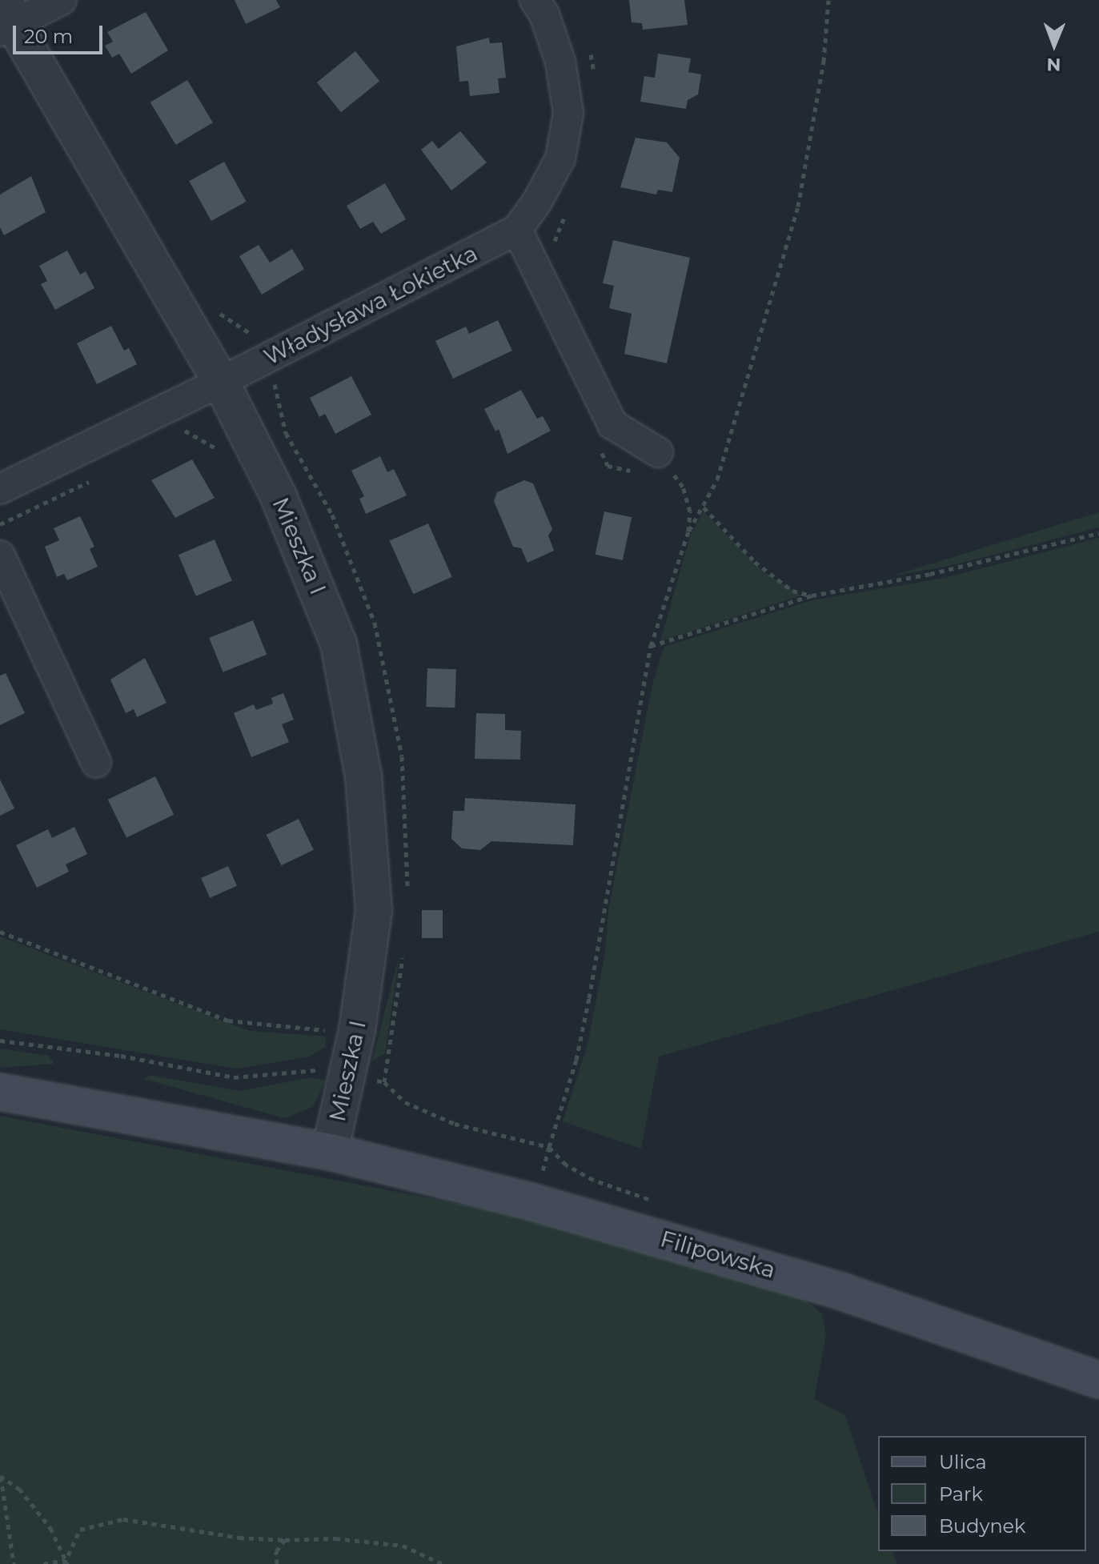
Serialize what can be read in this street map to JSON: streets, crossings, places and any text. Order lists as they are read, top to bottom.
{
  "streets": {
    "main road": ["Filipowska"],
    "street": ["Władysława Łokietka", "Mieszka I"]
  },
  "crossings": [
    ["Władysława Łokietka", "Mieszka I"],
    ["Mieszka I", "Filipowska"]
  ],
  "legend": ["Ulica", "Park", "Budynek"],
  "scale_bar": "20 m",
  "north": "bottom"
}
